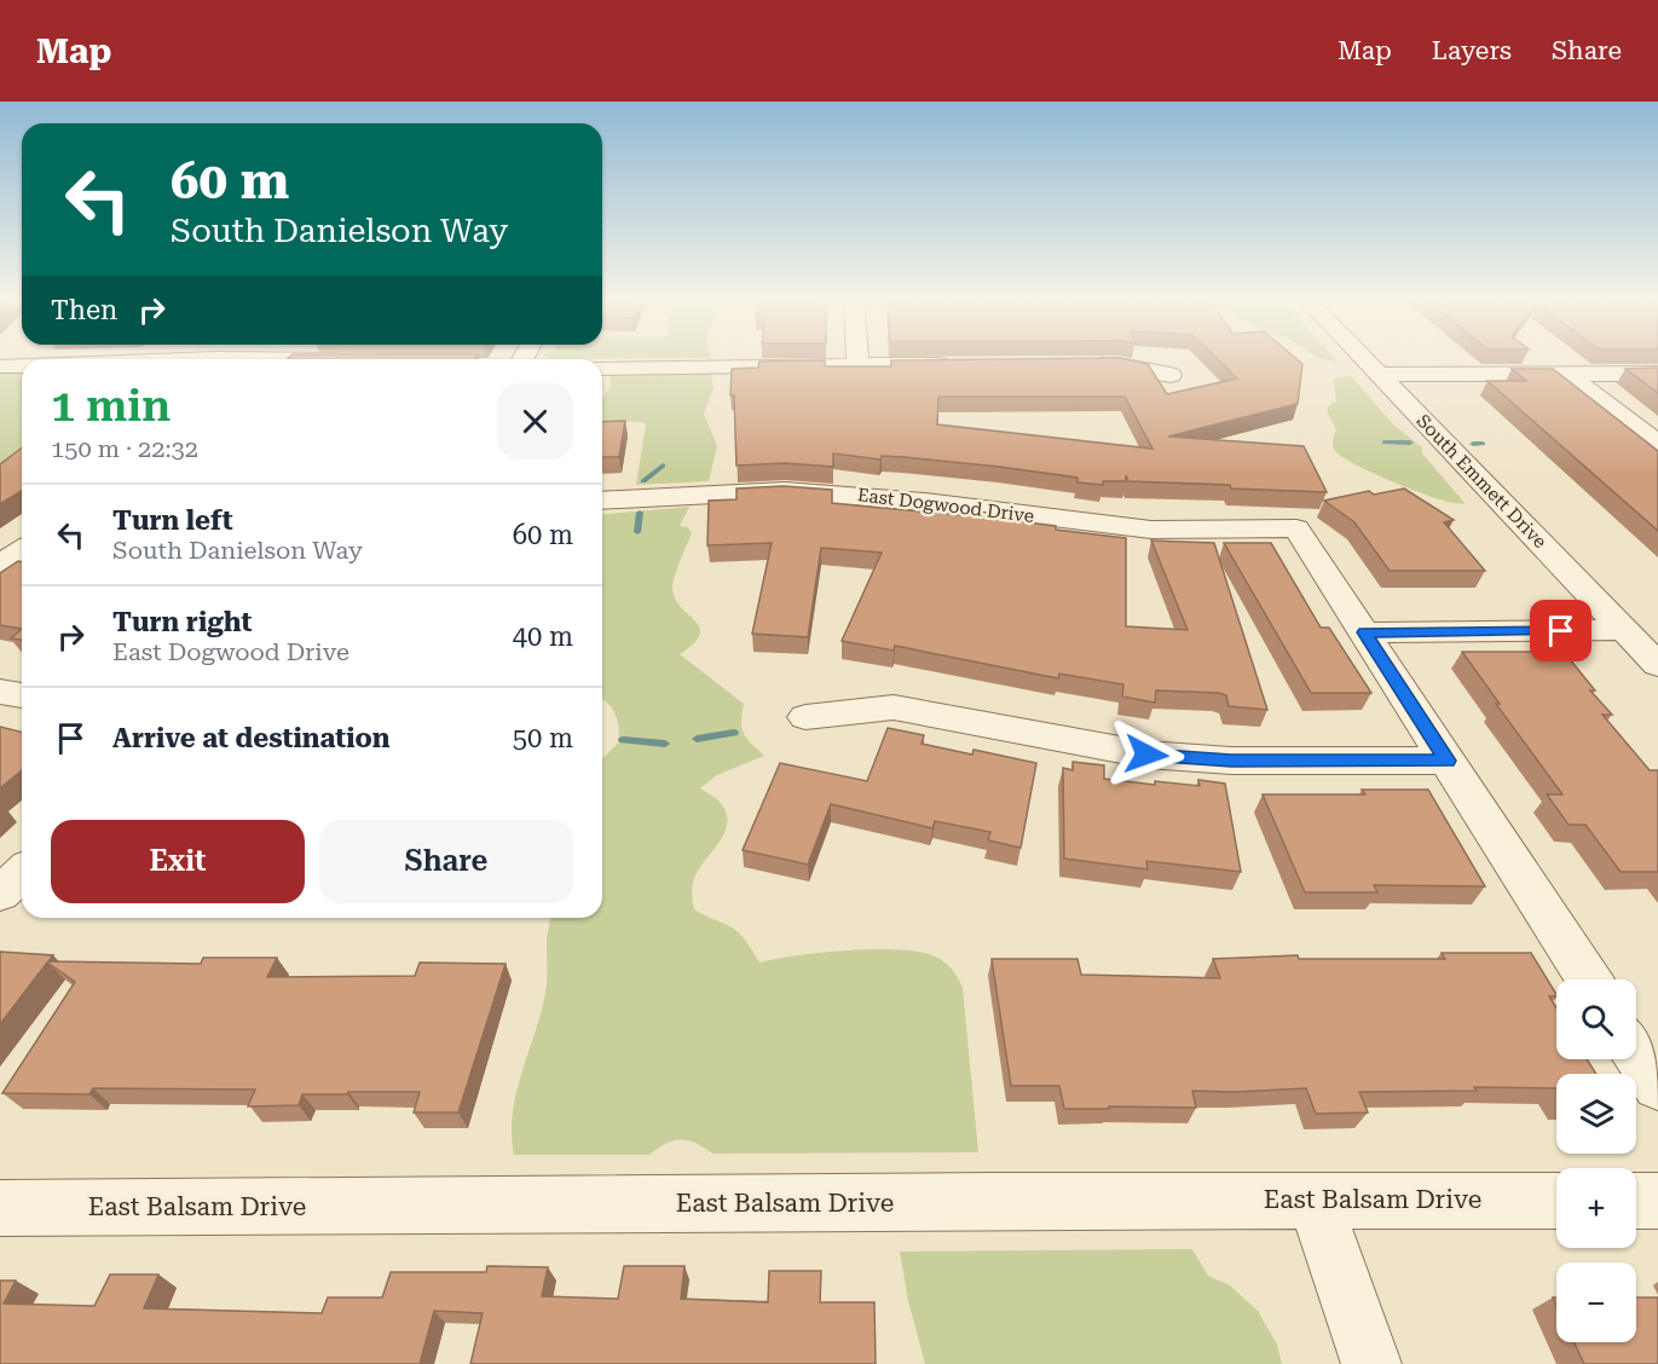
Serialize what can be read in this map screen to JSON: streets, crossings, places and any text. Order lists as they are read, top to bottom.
{
  "streets": {
    "street": ["South Emmett Drive", "East Dogwood Drive", "East Balsam Drive"]
  },
  "page": {
    "header": "Map",
    "nav": ["Map", "Layers", "Share"],
    "turn": ["60 m", "South Danielson Way"],
    "then": "Then",
    "heading": ["1 min", "150 m · 22:32"],
    "list": [
      {
        "name": "Turn left",
        "note": "South Danielson Way",
        "value": "60 m"
      },
      {
        "name": "Turn right",
        "note": "East Dogwood Drive",
        "value": "40 m"
      },
      {
        "name": "Arrive at destination",
        "value": "50 m"
      }
    ],
    "buttons": ["Exit", "Share"],
    "map_buttons": ["+", "−"]
  }
}
